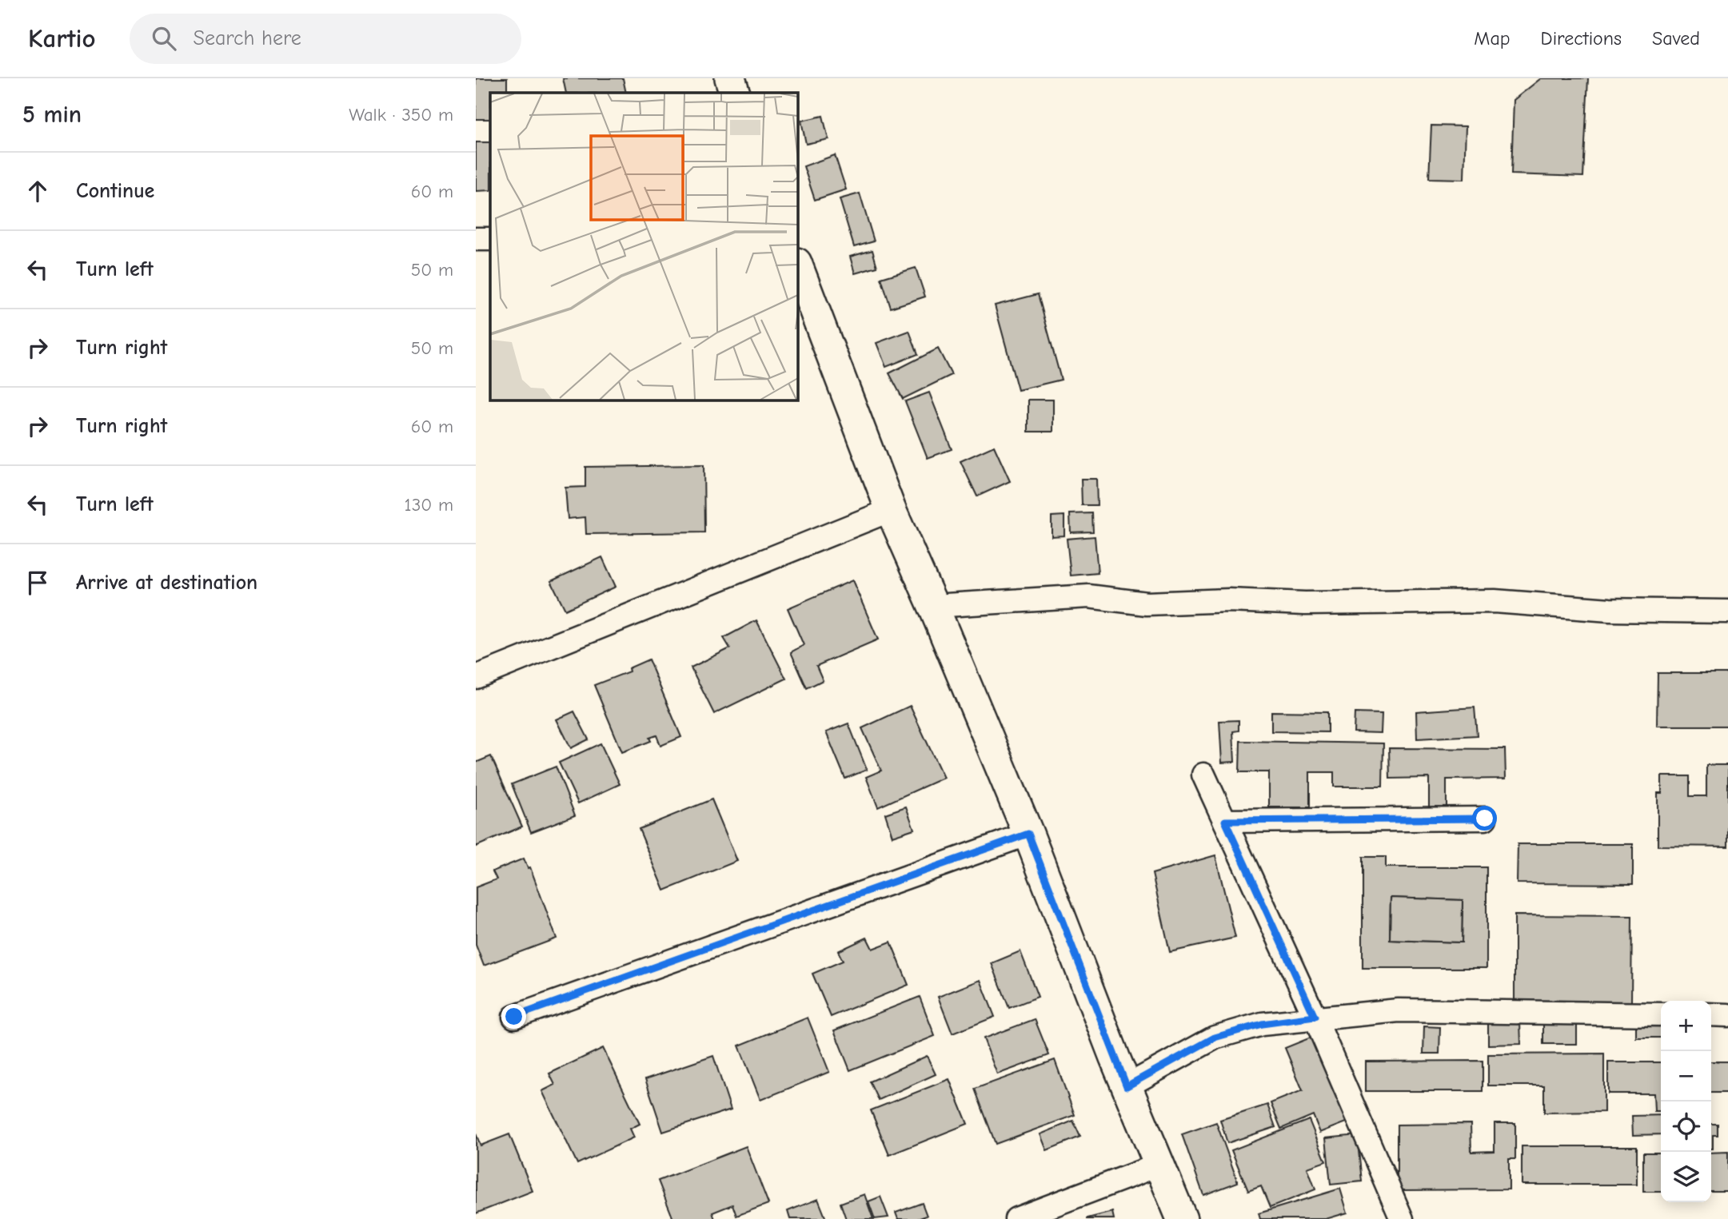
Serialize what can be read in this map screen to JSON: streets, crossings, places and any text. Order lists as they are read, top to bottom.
{
  "page": {
    "header": "Kartio",
    "search": "Search here",
    "nav": ["Map", "Directions", "Saved"],
    "heading": ["5 min", "Walk · 350 m"],
    "list": [
      ["Continue", "60 m"],
      ["Turn left", "50 m"],
      ["Turn right", "50 m"],
      ["Turn right", "60 m"],
      ["Turn left", "130 m"],
      "Arrive at destination"
    ],
    "map_buttons": ["+", "−"]
  }
}
